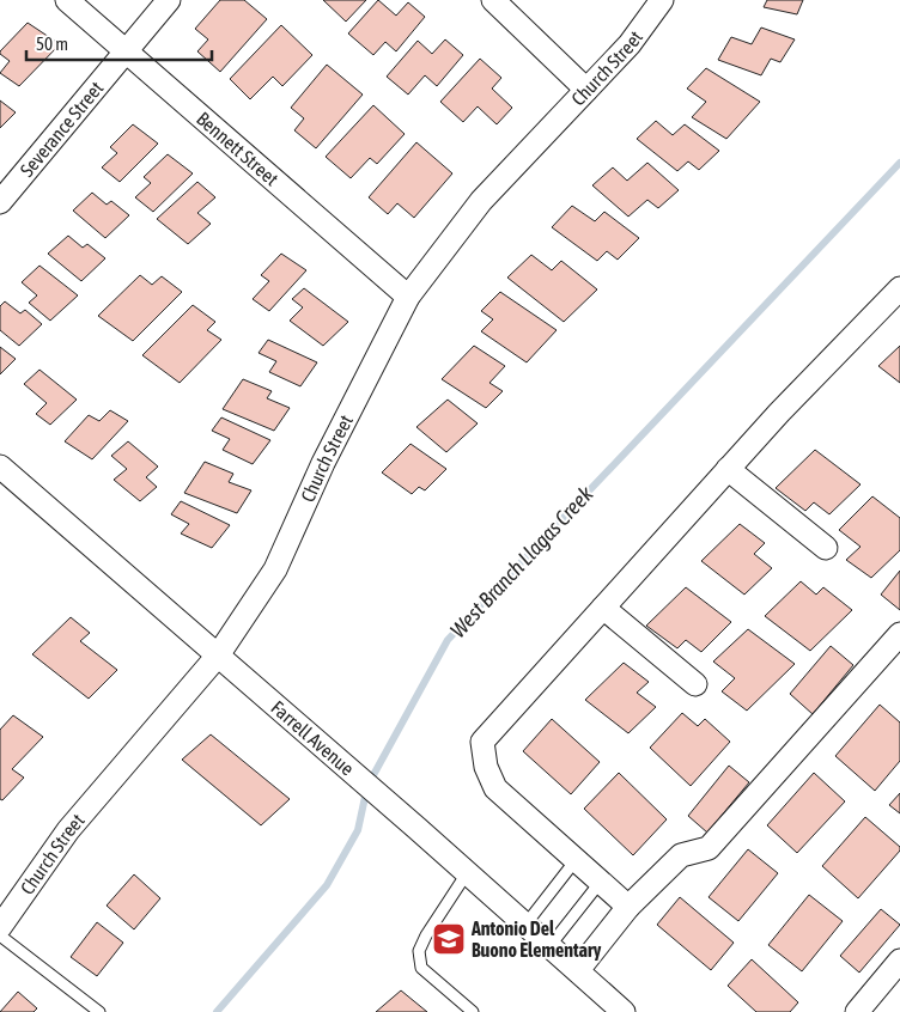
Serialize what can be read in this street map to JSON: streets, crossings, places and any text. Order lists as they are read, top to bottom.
{
  "streets": {
    "street": [
      "Church Street",
      "Severance Street",
      "Bennett Street",
      "Farrell Avenue"
    ]
  },
  "crossings": [
    ["Church Street", "Bennett Street"],
    ["Church Street", "Farrell Avenue"],
    ["Severance Street", "Bennett Street"]
  ],
  "water": ["West Branch Llagas Creek"],
  "places": {
    "school or university": ["Antonio Del Buono Elementary"]
  },
  "scale_bar": "50 m"
}
